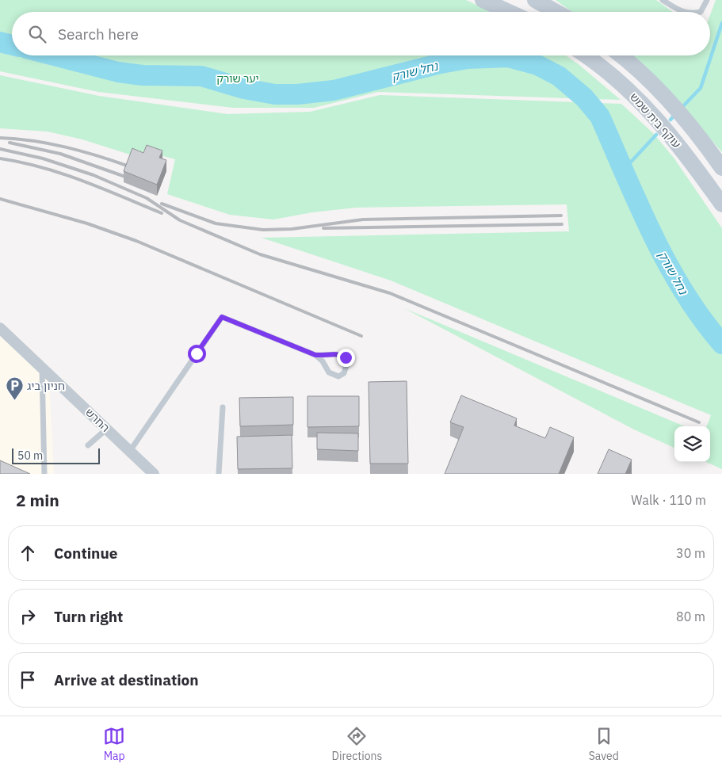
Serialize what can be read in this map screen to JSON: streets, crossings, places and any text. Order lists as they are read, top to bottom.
{
  "streets": {
    "main road": ["עוקף בית שמש"],
    "street": ["החרש"]
  },
  "water": ["נחל שורק"],
  "parks": ["יער שורק"],
  "places": {
    "parking": ["חניון ביג"]
  },
  "scale_bar": "50 m",
  "page": {
    "search": "Search here",
    "scale": "50 m",
    "heading": ["2 min", "Walk · 110 m"],
    "list": [
      ["Continue", "30 m"],
      ["Turn right", "80 m"],
      "Arrive at destination"
    ],
    "nav": ["Map", "Directions", "Saved"]
  }
}
